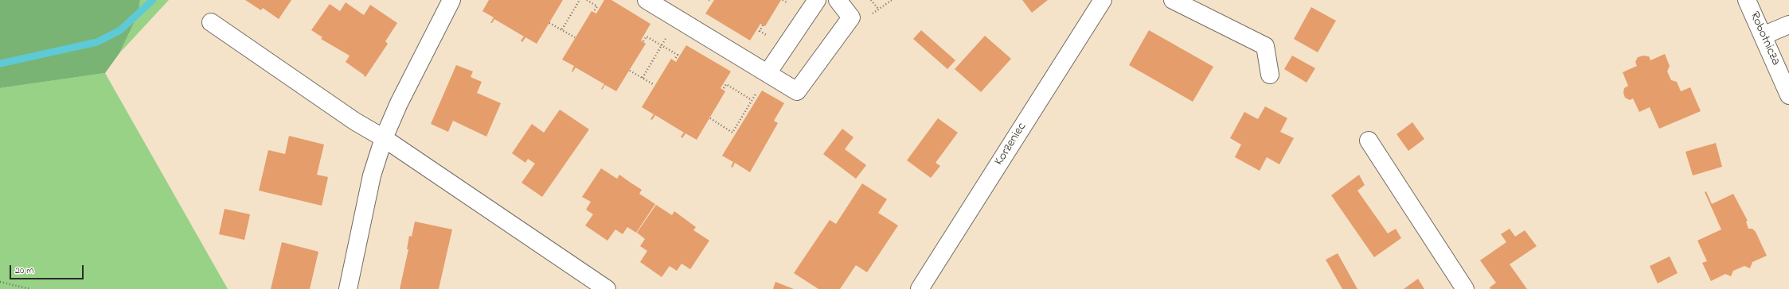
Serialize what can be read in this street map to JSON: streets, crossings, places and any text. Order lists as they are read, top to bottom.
{
  "streets": {
    "street": ["Robotnicza", "Korzeniec"]
  },
  "scale_bar": "20 m"
}
